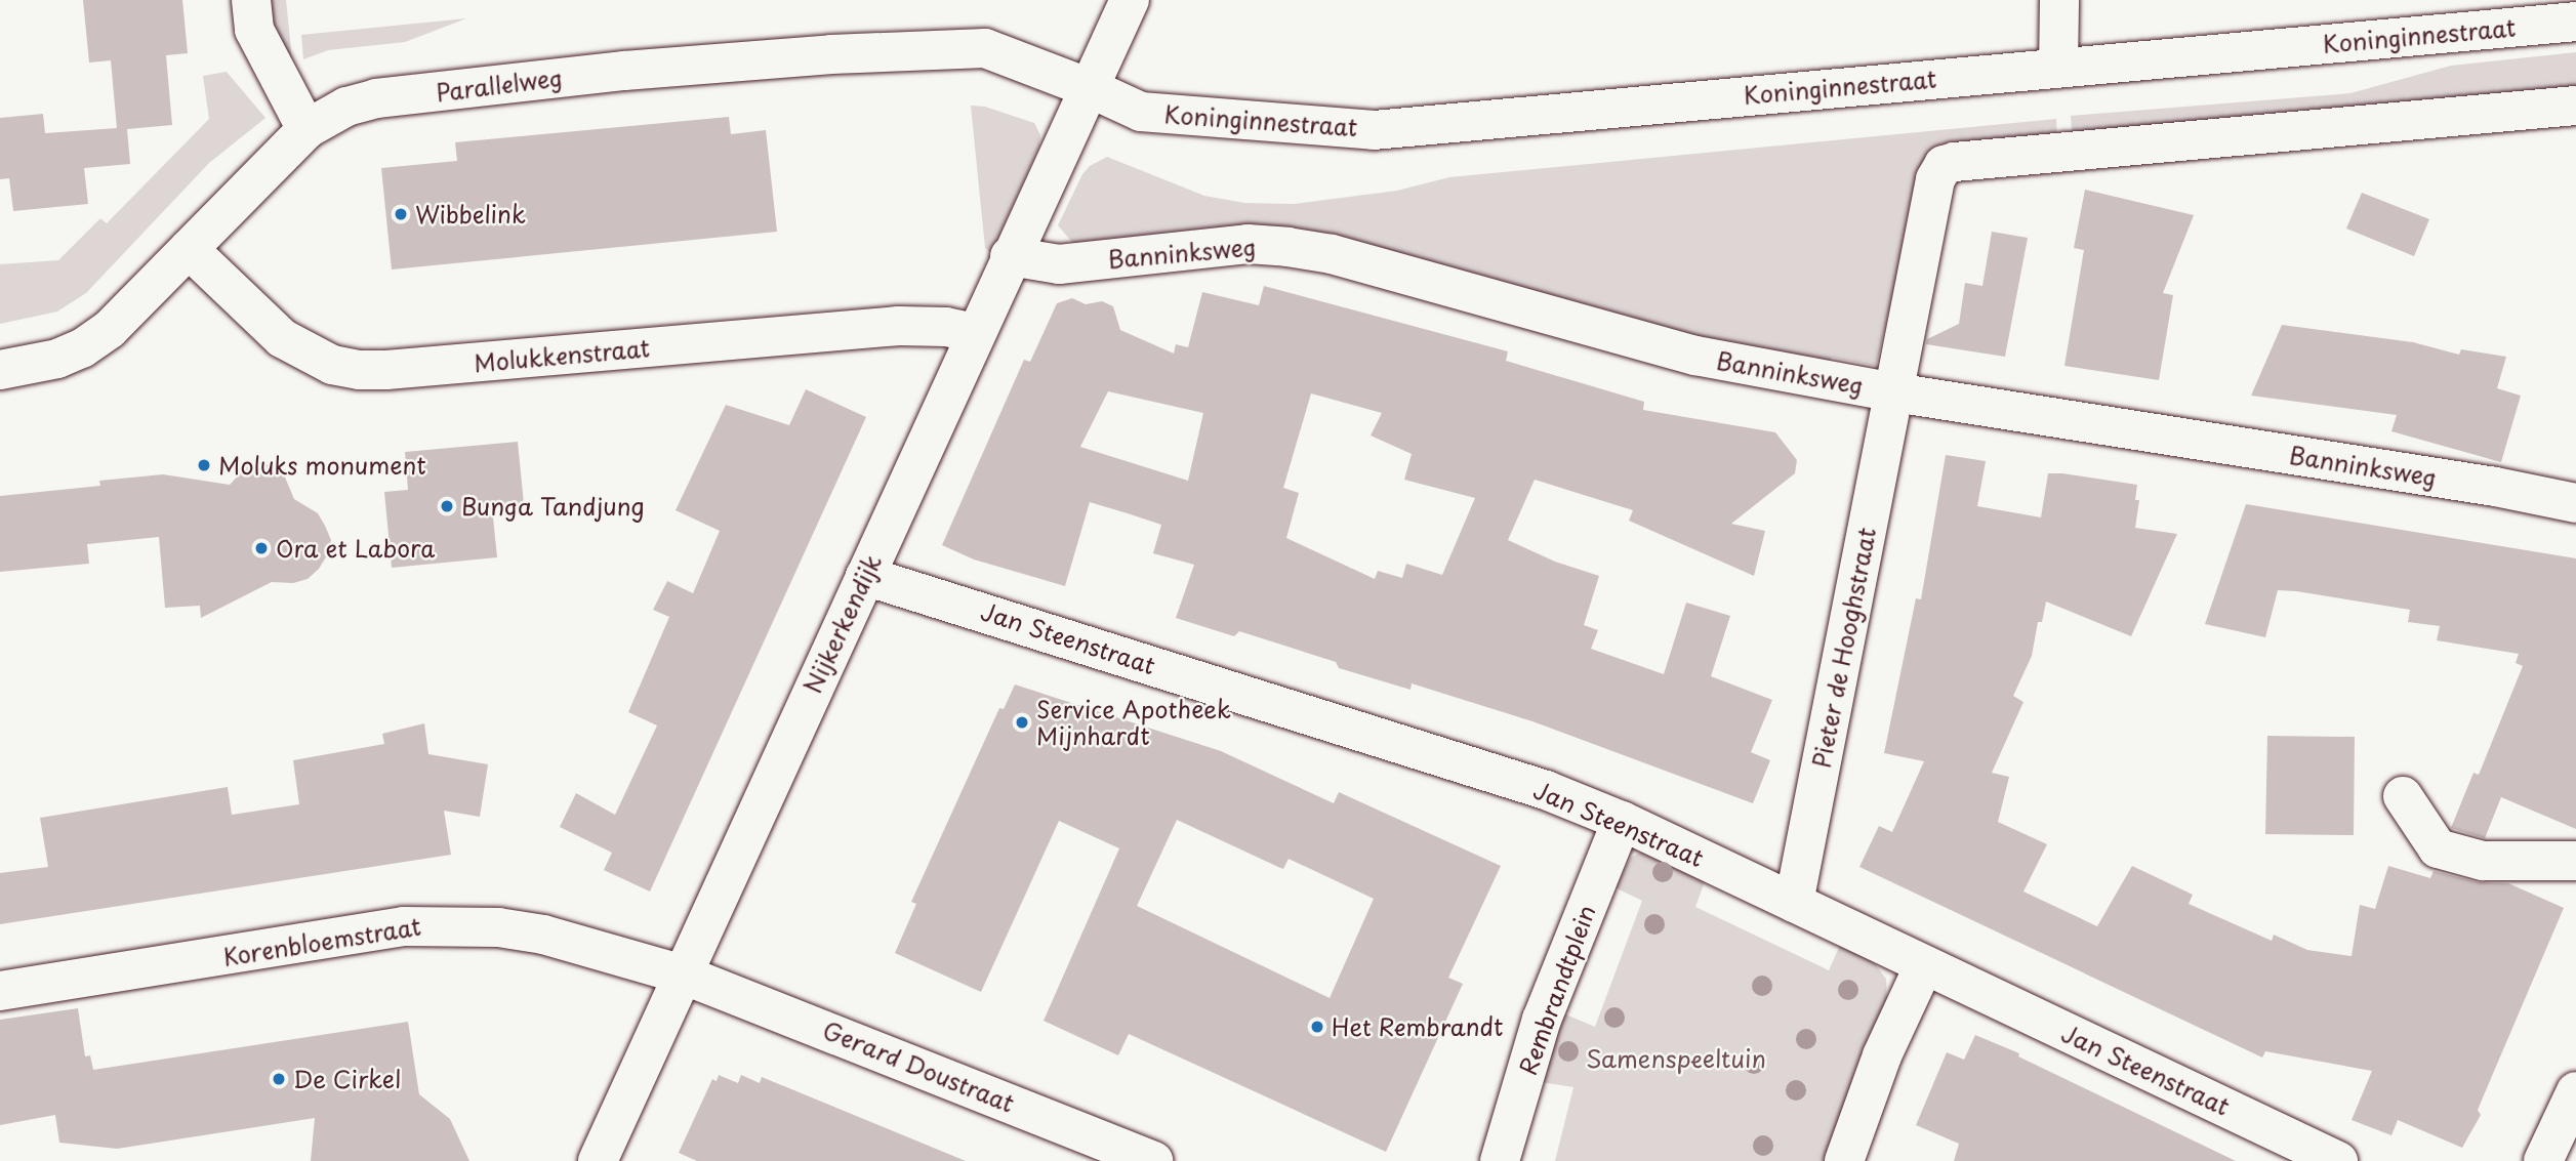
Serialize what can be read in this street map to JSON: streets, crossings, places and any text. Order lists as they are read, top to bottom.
{
  "streets": {
    "street": [
      "Koninginnestraat",
      "Parallelweg",
      "Banninksweg",
      "Molukkenstraat",
      "Nijkerkendijk",
      "Jan Steenstraat",
      "Pieter de Hooghstraat",
      "Korenbloemstraat",
      "Rembrandtplein",
      "Gerard Doustraat"
    ]
  },
  "crossings": [
    ["Koninginnestraat", "Parallelweg"],
    ["Koninginnestraat", "Nijkerkendijk"],
    ["Parallelweg", "Molukkenstraat"],
    ["Parallelweg", "Nijkerkendijk"],
    ["Banninksweg", "Nijkerkendijk"],
    ["Banninksweg", "Pieter de Hooghstraat"],
    ["Molukkenstraat", "Nijkerkendijk"],
    ["Nijkerkendijk", "Jan Steenstraat"],
    ["Nijkerkendijk", "Korenbloemstraat"],
    ["Nijkerkendijk", "Gerard Doustraat"],
    ["Jan Steenstraat", "Pieter de Hooghstraat"],
    ["Jan Steenstraat", "Rembrandtplein"],
    ["Korenbloemstraat", "Gerard Doustraat"]
  ],
  "parks": ["Samenspeeltuin"],
  "places": [
    "Wibbelink",
    "Moluks monument",
    "Bunga Tandjung",
    "Ora et Labora",
    "Service Apotheek Mijnhardt",
    "Het Rembrandt",
    "De Cirkel"
  ]
}
